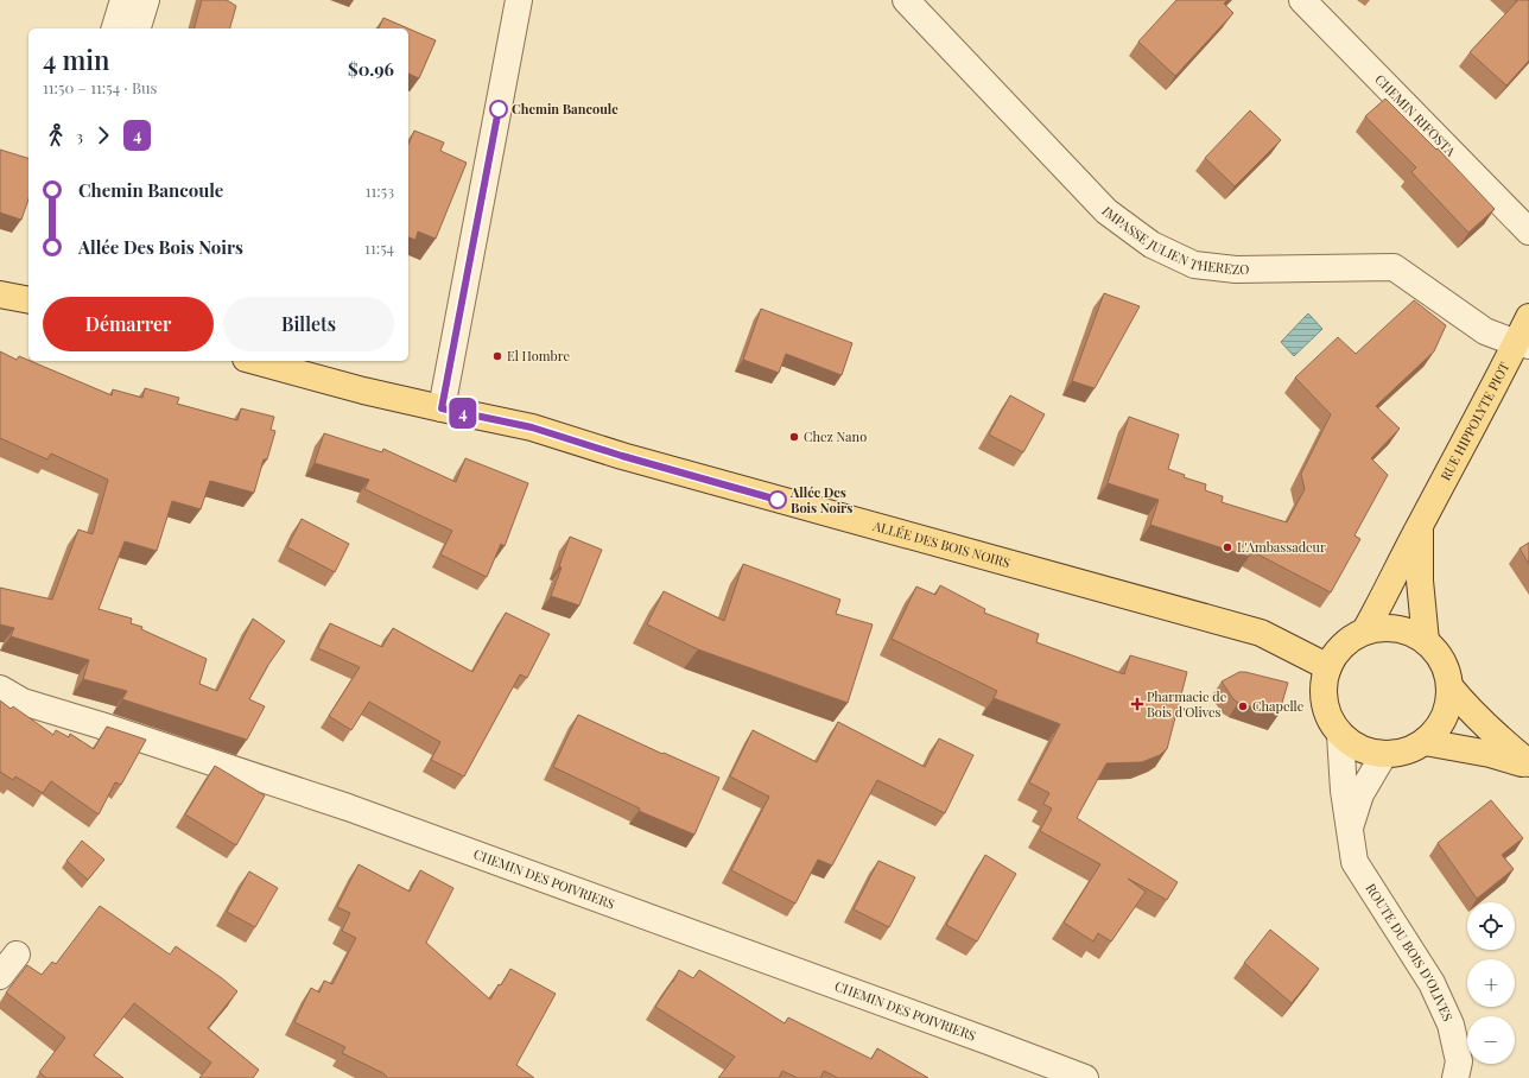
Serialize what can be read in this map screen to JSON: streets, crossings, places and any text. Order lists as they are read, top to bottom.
{
  "streets": {
    "main road": ["RUE HIPPOLYTE PIOT", "ALLÉE DES BOIS NOIRS"],
    "street": [
      "CHEMIN RIFOSTA",
      "IMPASSE JULIEN THEREZO",
      "CHEMIN DES POIVRIERS",
      "ROUTE DU BOIS D'OLIVES"
    ]
  },
  "crossings": [
    ["IMPASSE JULIEN THEREZO", "RUE HIPPOLYTE PIOT"],
    ["RUE HIPPOLYTE PIOT", "ALLÉE DES BOIS NOIRS"],
    ["RUE HIPPOLYTE PIOT", "ROUTE DU BOIS D'OLIVES"],
    ["ALLÉE DES BOIS NOIRS", "ROUTE DU BOIS D'OLIVES"]
  ],
  "places": {
    "other": [
      "Chemin Bancoule",
      "El Hombre",
      "Chez Nano",
      "Allée Des Bois Noirs",
      "L'Ambassadeur",
      "Chapelle"
    ],
    "health": ["Pharmacie de Bois d'Olives"]
  },
  "lines": ["bus line 4"],
  "page": {
    "on_map": "4",
    "heading": ["4 min", "11:50 – 11:54 · Bus", "$0.96"],
    "legs": ["3", "4"],
    "list": [
      {
        "name": "Chemin Bancoule",
        "value": "11:53"
      },
      {
        "name": "Allée Des Bois Noirs",
        "value": "11:54"
      }
    ],
    "buttons": ["Démarrer", "Billets"],
    "map_buttons": ["+", "−"]
  }
}
